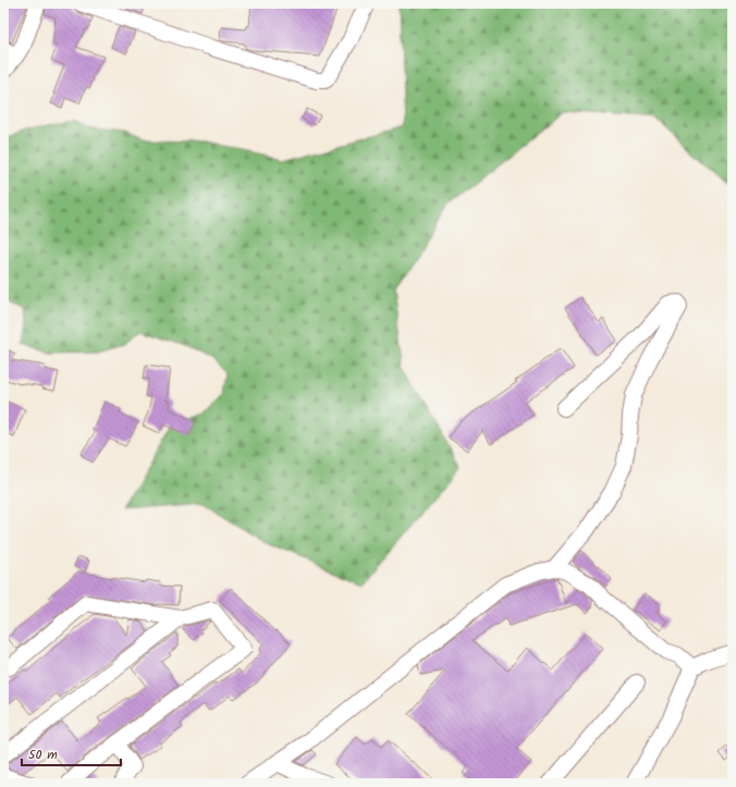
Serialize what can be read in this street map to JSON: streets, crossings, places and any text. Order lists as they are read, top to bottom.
{
  "scale_bar": "50 m"
}
